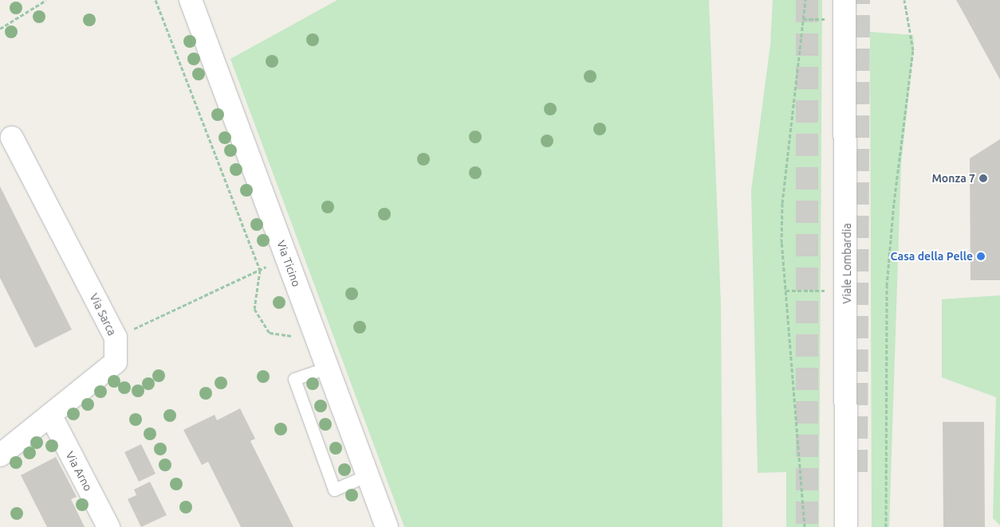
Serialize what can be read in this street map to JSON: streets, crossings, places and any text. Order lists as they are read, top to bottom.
{
  "streets": {
    "street": [
      "Via Ticino",
      "Viale Lombardia",
      "Via Sarca",
      "Via Arno"
    ]
  },
  "crossings": [
    ["Via Sarca", "Via Arno"]
  ],
  "places": ["Monza 7", "Casa della Pelle"]
}
